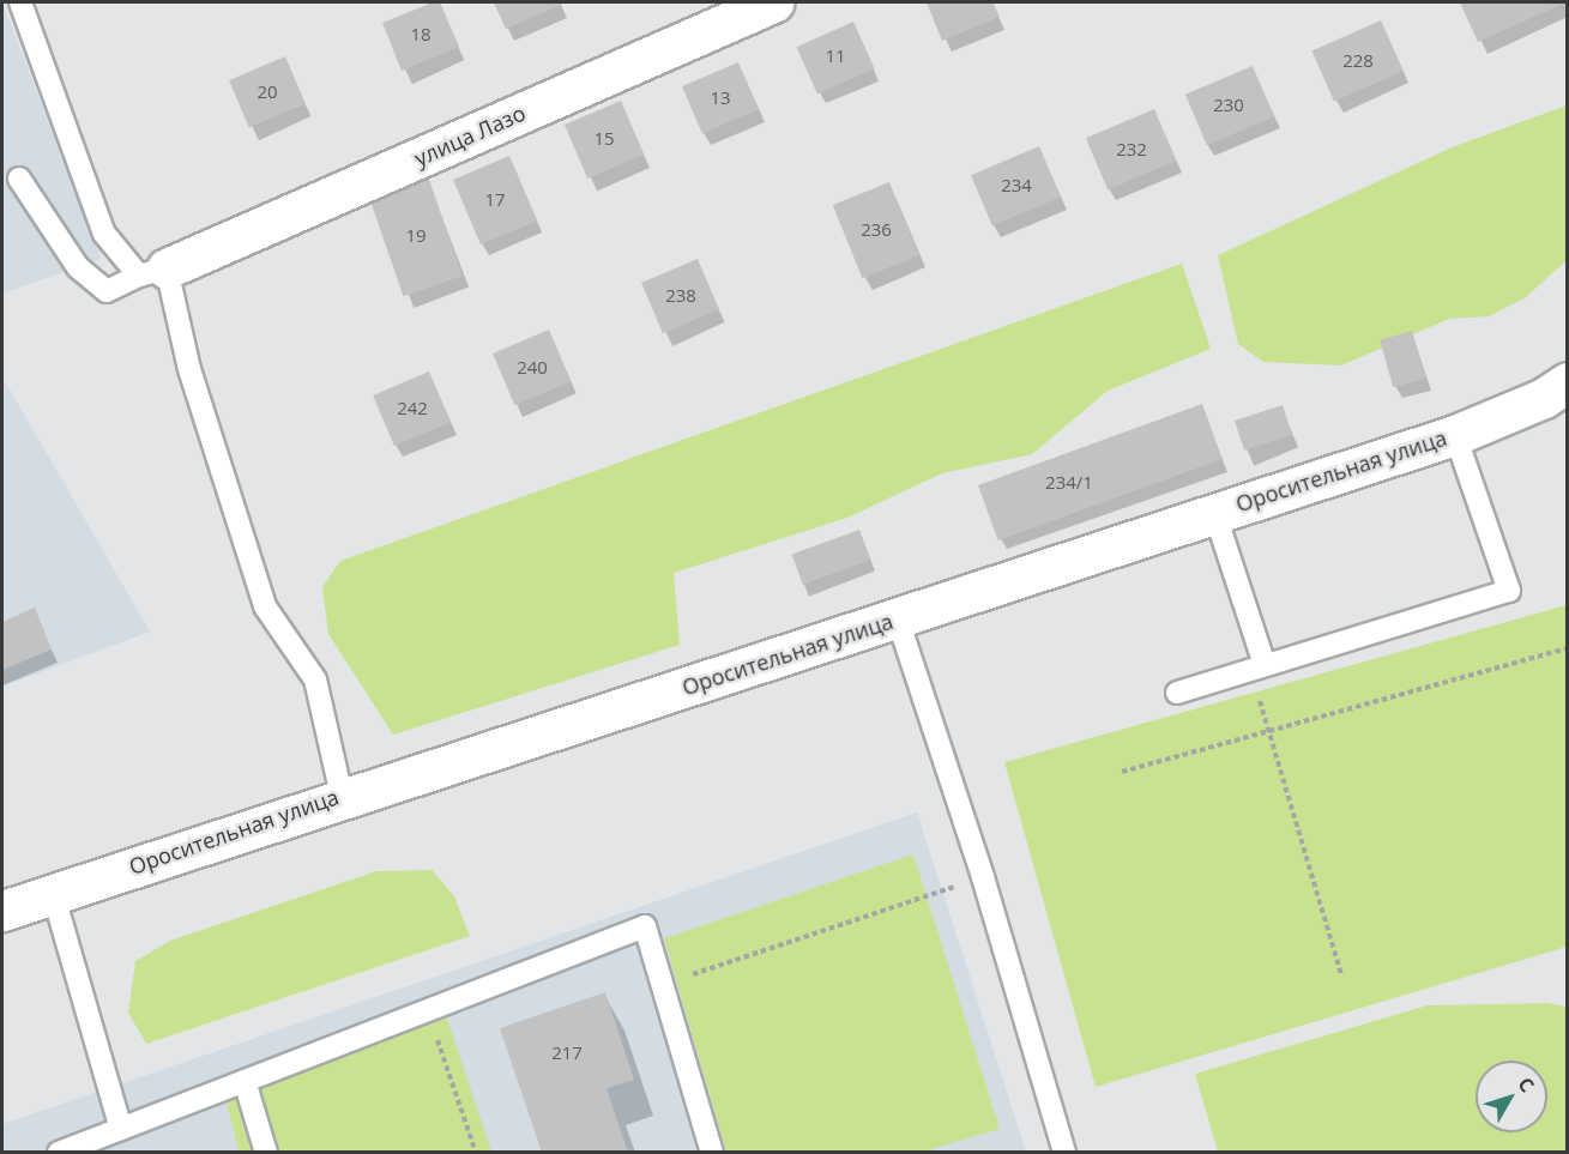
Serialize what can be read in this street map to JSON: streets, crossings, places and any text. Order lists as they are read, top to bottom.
{
  "streets": {
    "main road": ["улица Лазо", "Оросительная улица"]
  },
  "house_numbers": [
    "18",
    "11",
    "228",
    "20",
    "13",
    "230",
    "15",
    "232",
    "234",
    "17",
    "236",
    "19",
    "238",
    "240",
    "242",
    "234/1",
    "217"
  ],
  "north": "top right"
}
